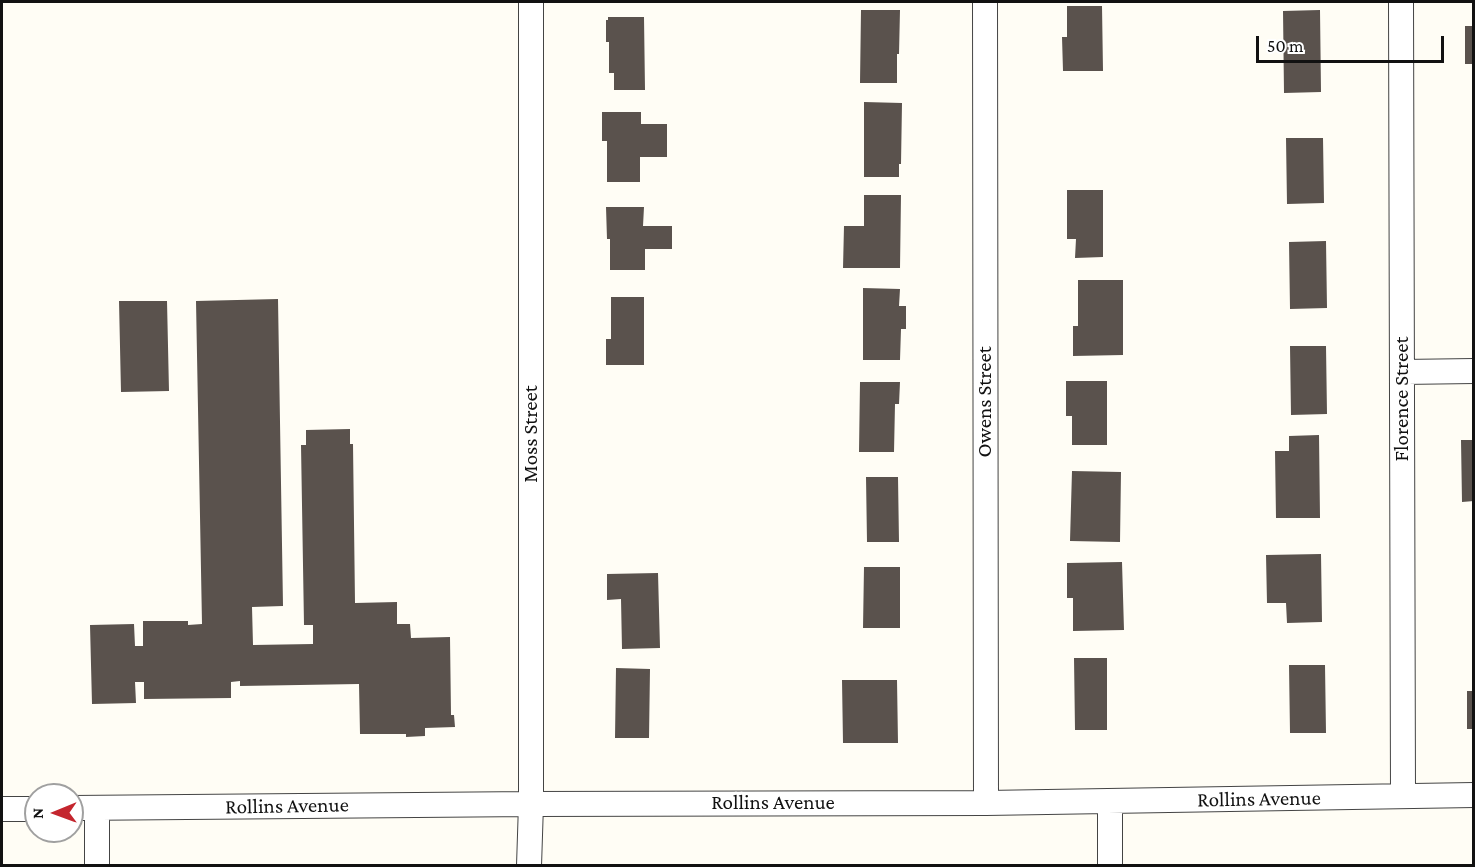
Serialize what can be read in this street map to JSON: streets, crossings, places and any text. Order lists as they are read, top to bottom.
{
  "streets": {
    "street": [
      "Florence Street",
      "Owens Street",
      "Moss Street",
      "Rollins Avenue"
    ]
  },
  "crossings": [
    ["Florence Street", "Rollins Avenue"],
    ["Owens Street", "Rollins Avenue"],
    ["Moss Street", "Rollins Avenue"]
  ],
  "scale_bar": "50 m",
  "north": "left"
}
